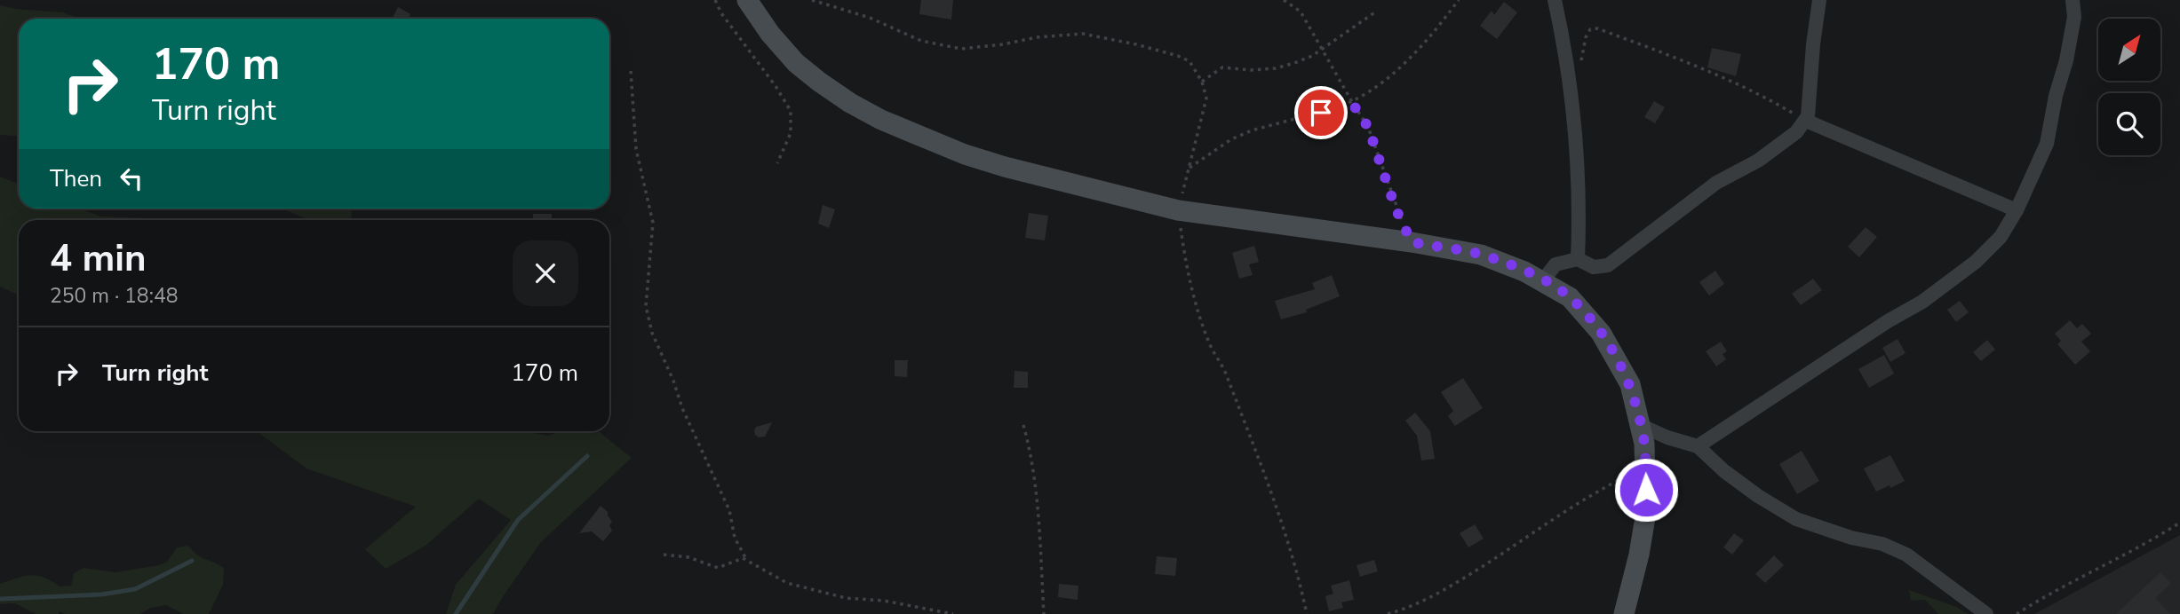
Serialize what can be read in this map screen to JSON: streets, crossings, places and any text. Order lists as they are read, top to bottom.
{
  "north": "top right",
  "page": {
    "turn": ["170 m", "Turn right"],
    "then": "Then",
    "heading": ["4 min", "250 m · 18:48"],
    "list": [
      {
        "name": "Turn right",
        "value": "170 m"
      }
    ]
  }
}
